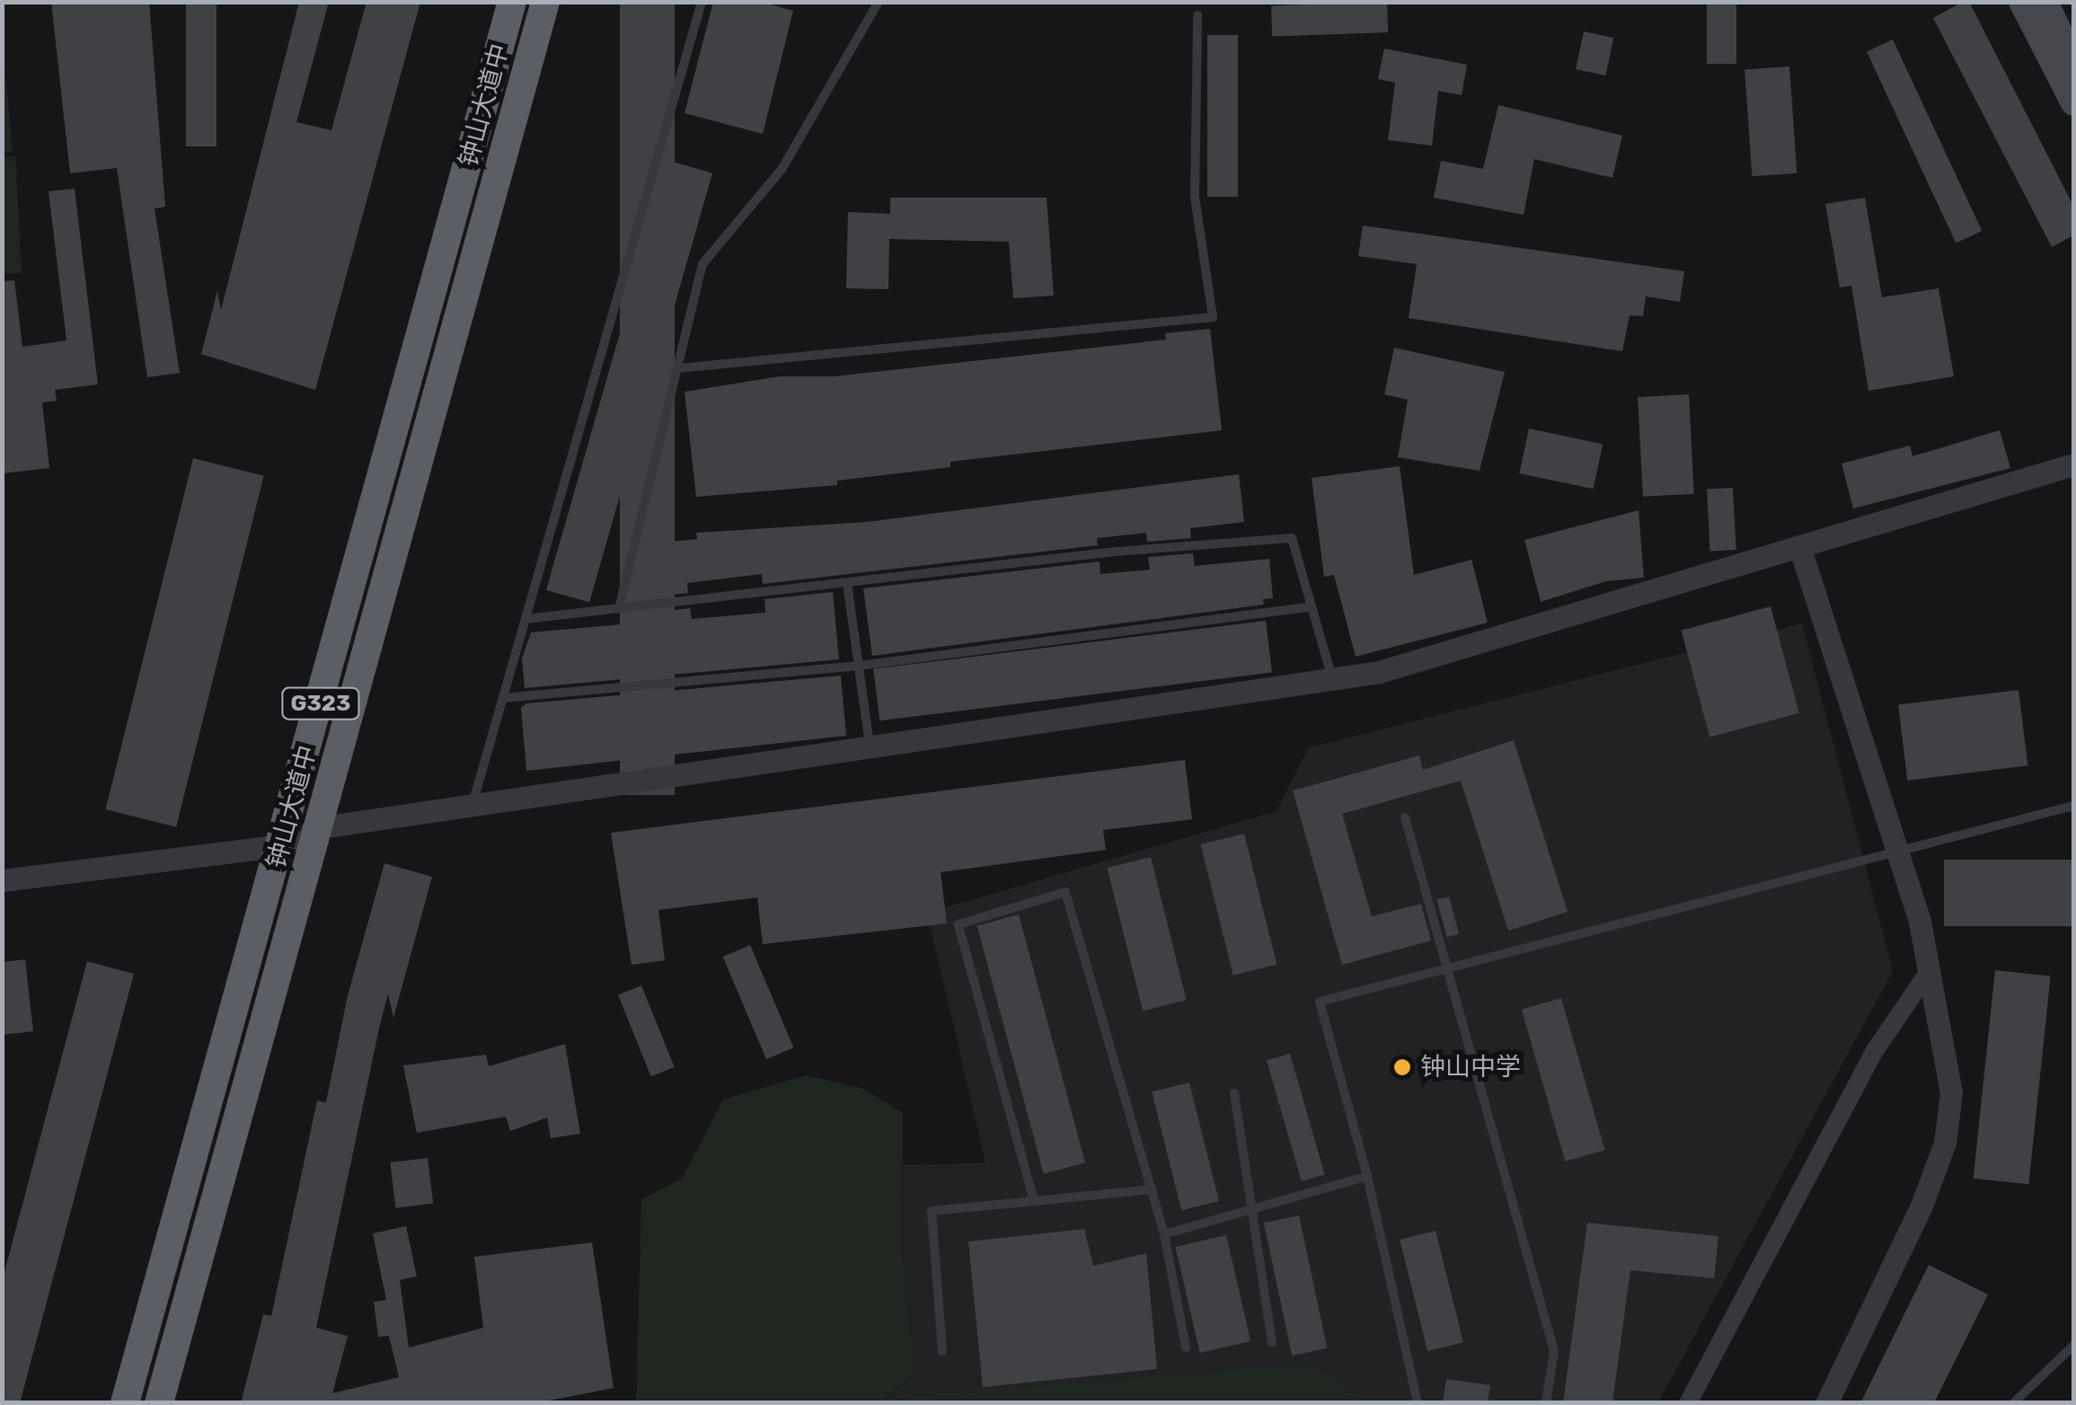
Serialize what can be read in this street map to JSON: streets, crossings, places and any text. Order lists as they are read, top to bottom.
{
  "streets": {
    "highway": ["钟山大道中", "G323"]
  },
  "places": ["钟山中学"]
}
